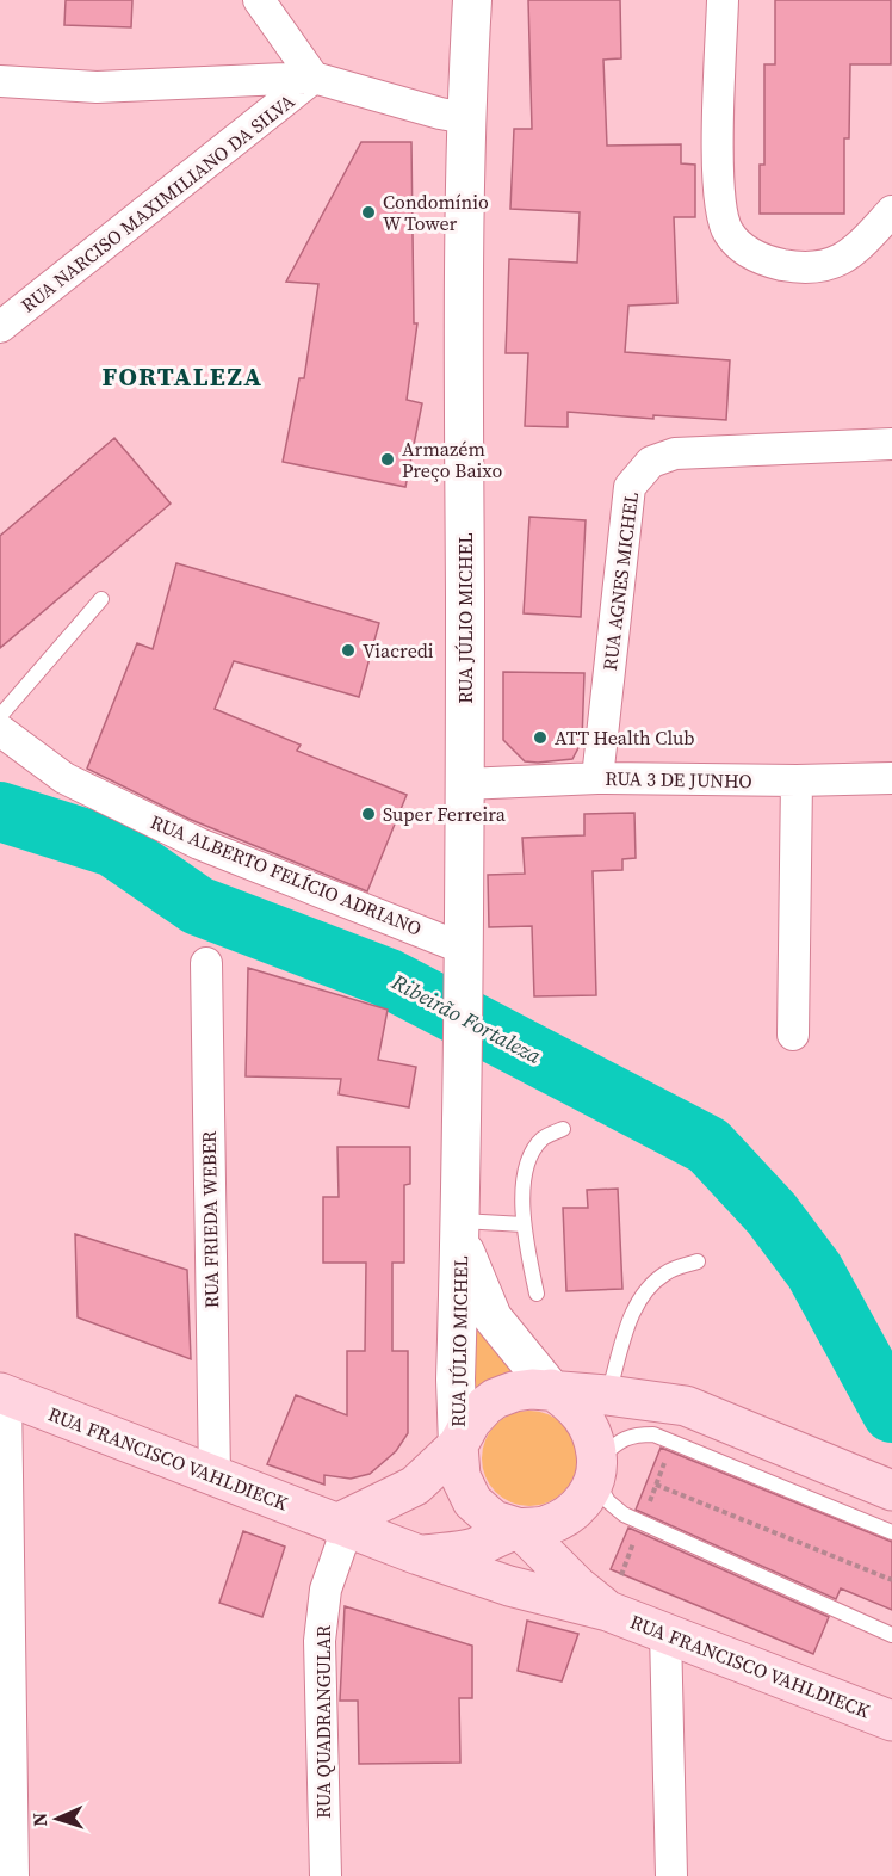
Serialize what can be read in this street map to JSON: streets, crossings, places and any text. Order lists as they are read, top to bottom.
{
  "streets": {
    "main road": ["RUA FRANCISCO VAHLDIECK"],
    "street": [
      "RUA NARCISO MAXIMILIANO DA SILVA",
      "RUA AGNES MICHEL",
      "RUA JÚLIO MICHEL",
      "RUA 3 DE JUNHO",
      "RUA ALBERTO FELÍCIO ADRIANO",
      "RUA FRIEDA WEBER",
      "RUA QUADRANGULAR"
    ]
  },
  "crossings": [
    ["RUA AGNES MICHEL", "RUA 3 DE JUNHO"],
    ["RUA JÚLIO MICHEL", "RUA 3 DE JUNHO"],
    ["RUA JÚLIO MICHEL", "RUA ALBERTO FELÍCIO ADRIANO"],
    ["RUA JÚLIO MICHEL", "RUA FRANCISCO VAHLDIECK"],
    ["RUA FRIEDA WEBER", "RUA FRANCISCO VAHLDIECK"],
    ["RUA FRANCISCO VAHLDIECK", "RUA QUADRANGULAR"]
  ],
  "districts": ["FORTALEZA"],
  "water": ["Ribeirão Fortaleza"],
  "places": [
    "Condomínio W Tower",
    "Armazém Preço Baixo",
    "Viacredi",
    "ATT Health Club",
    "Super Ferreira"
  ],
  "north": "left"
}
